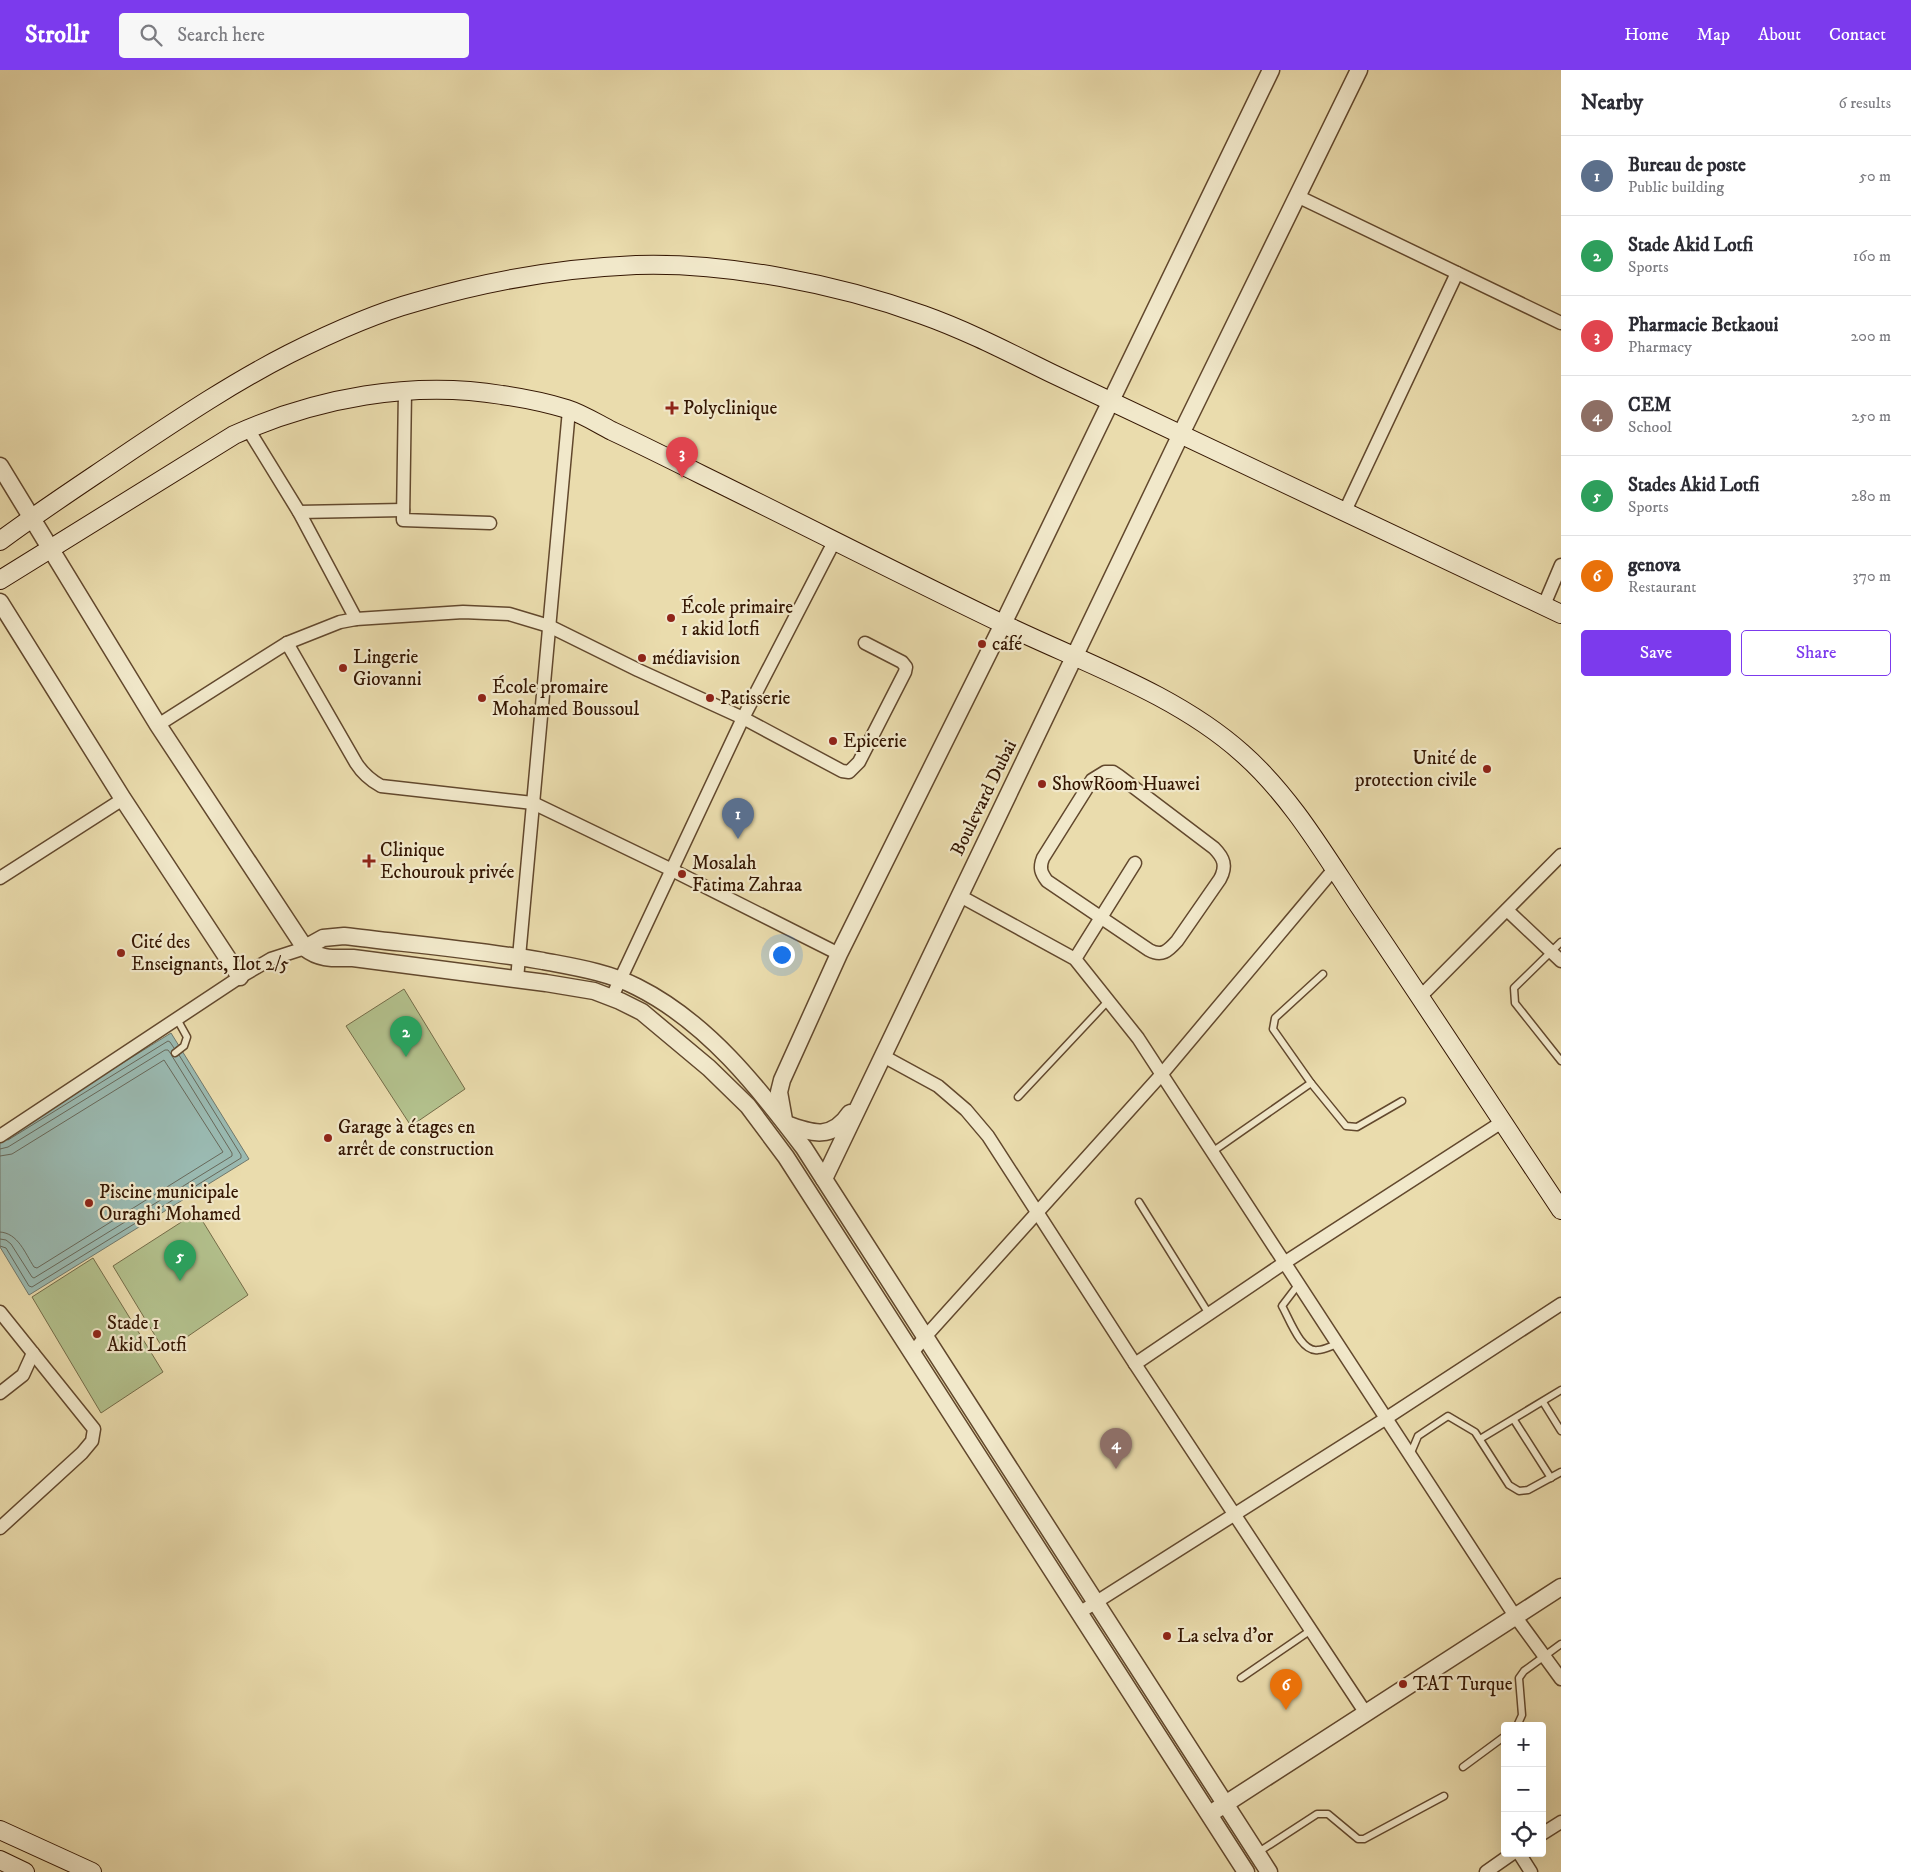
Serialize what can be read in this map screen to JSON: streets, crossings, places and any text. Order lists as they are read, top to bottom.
{
  "streets": {
    "street": ["Boulevard Dubai"]
  },
  "places": {
    "health": ["Polyclinique", "Clinique Echourouk privée"],
    "other": [
      "École primaire 1 akid lotfi",
      "café",
      "médiavision",
      "Lingerie Giovanni",
      "École promaire Mohamed Boussoul",
      "Patisserie",
      "Epicerie",
      "Unité de protection civile",
      "ShowRoom Huawei",
      "Mosalah Fatima Zahraa",
      "Cité des Enseignants, Ilot 2/5",
      "Garage à étages en arrêt de construction",
      "Piscine municipale Ouraghi Mohamed",
      "Stade 1 Akid Lotfi",
      "La selva d'or",
      "TAT Turque"
    ]
  },
  "page": {
    "header": "Strollr",
    "search": "Search here",
    "nav": [
      "Home",
      "Map",
      "About",
      "Contact"
    ],
    "heading": ["Nearby", "6 results"],
    "list": [
      {
        "mark": "1",
        "name": "Bureau de poste",
        "note": "Public building",
        "value": "50 m"
      },
      {
        "mark": "2",
        "name": "Stade Akid Lotfi",
        "note": "Sports",
        "value": "160 m"
      },
      {
        "mark": "3",
        "name": "Pharmacie Betkaoui",
        "note": "Pharmacy",
        "value": "200 m"
      },
      {
        "mark": "4",
        "name": "CEM",
        "note": "School",
        "value": "250 m"
      },
      {
        "mark": "5",
        "name": "Stades Akid Lotfi",
        "note": "Sports",
        "value": "280 m"
      },
      {
        "mark": "6",
        "name": "genova",
        "note": "Restaurant",
        "value": "370 m"
      }
    ],
    "pins": [
      "3",
      "1",
      "2",
      "5",
      "4",
      "6"
    ],
    "buttons": ["Save", "Share"],
    "map_buttons": ["+", "−"]
  }
}
